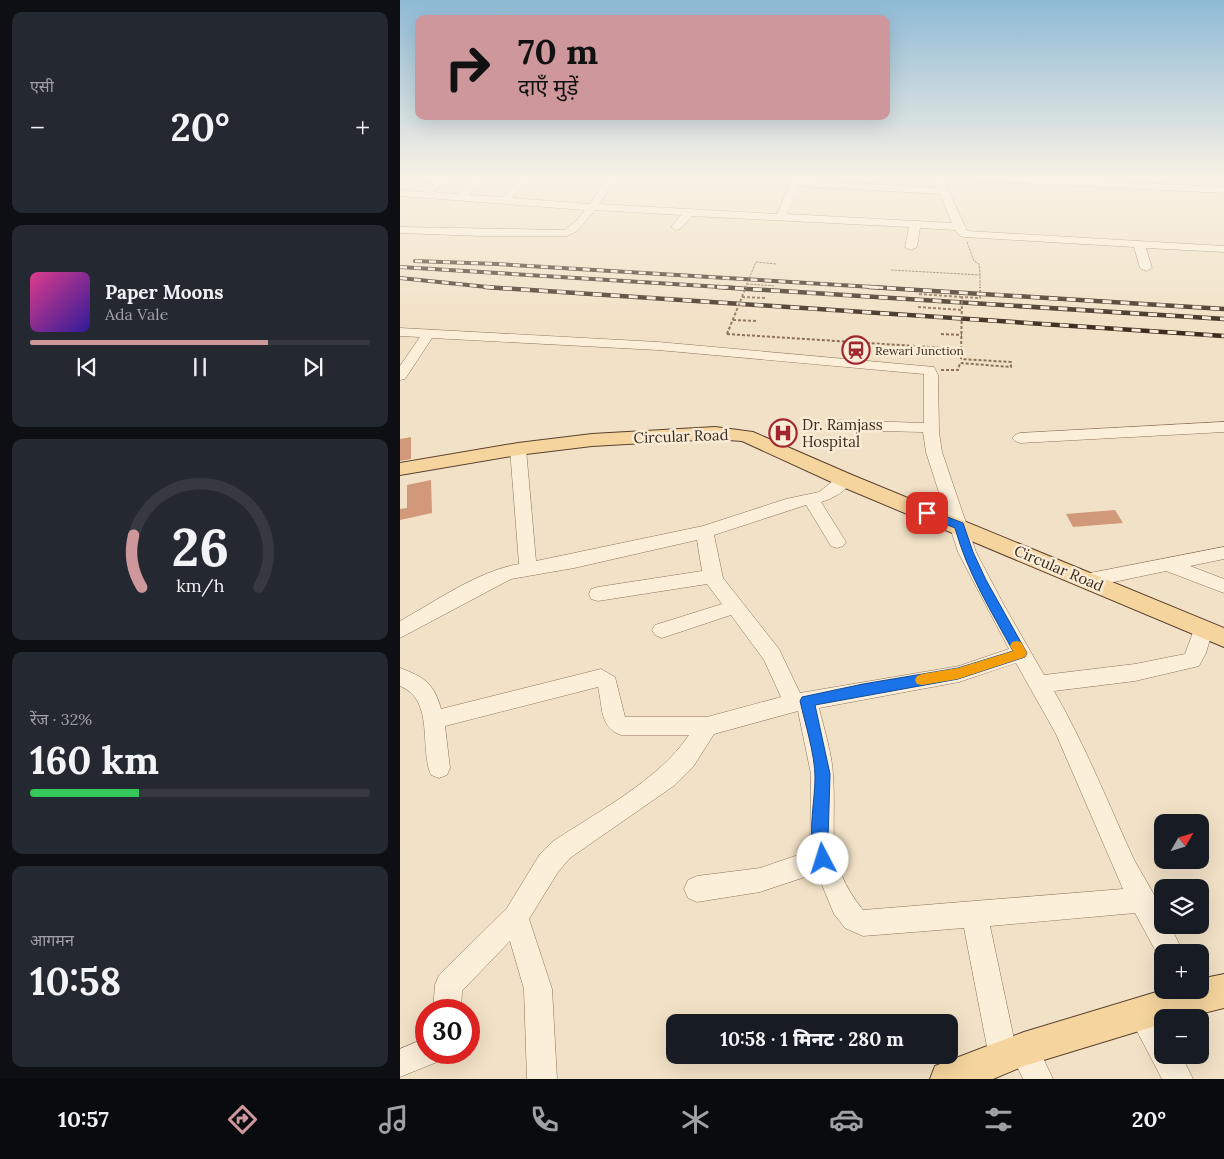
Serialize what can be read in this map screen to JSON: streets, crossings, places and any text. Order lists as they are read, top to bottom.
{
  "streets": {
    "main road": ["Circular Road"]
  },
  "places": {
    "station": ["Rewari Junction"],
    "hospital": ["Dr. Ramjass Hospital"]
  },
  "north": "top right",
  "page": {
    "tile": [
      "एसी",
      ["रेंज · 32%", "160 km"],
      ["आगमन", "10:58"]
    ],
    "turn": ["70 m", "दाएँ मुड़ें"],
    "heat": ["−", "20°", "+"],
    "song": ["Paper Moons", "Ada Vale"],
    "map_buttons": ["+", "−"],
    "limit": "30",
    "trip": "10:58 · 1 मिनट · 280 m",
    "tabs": ["10:57", "20°"],
    "gauge": ["26", "km/h"]
  }
}
